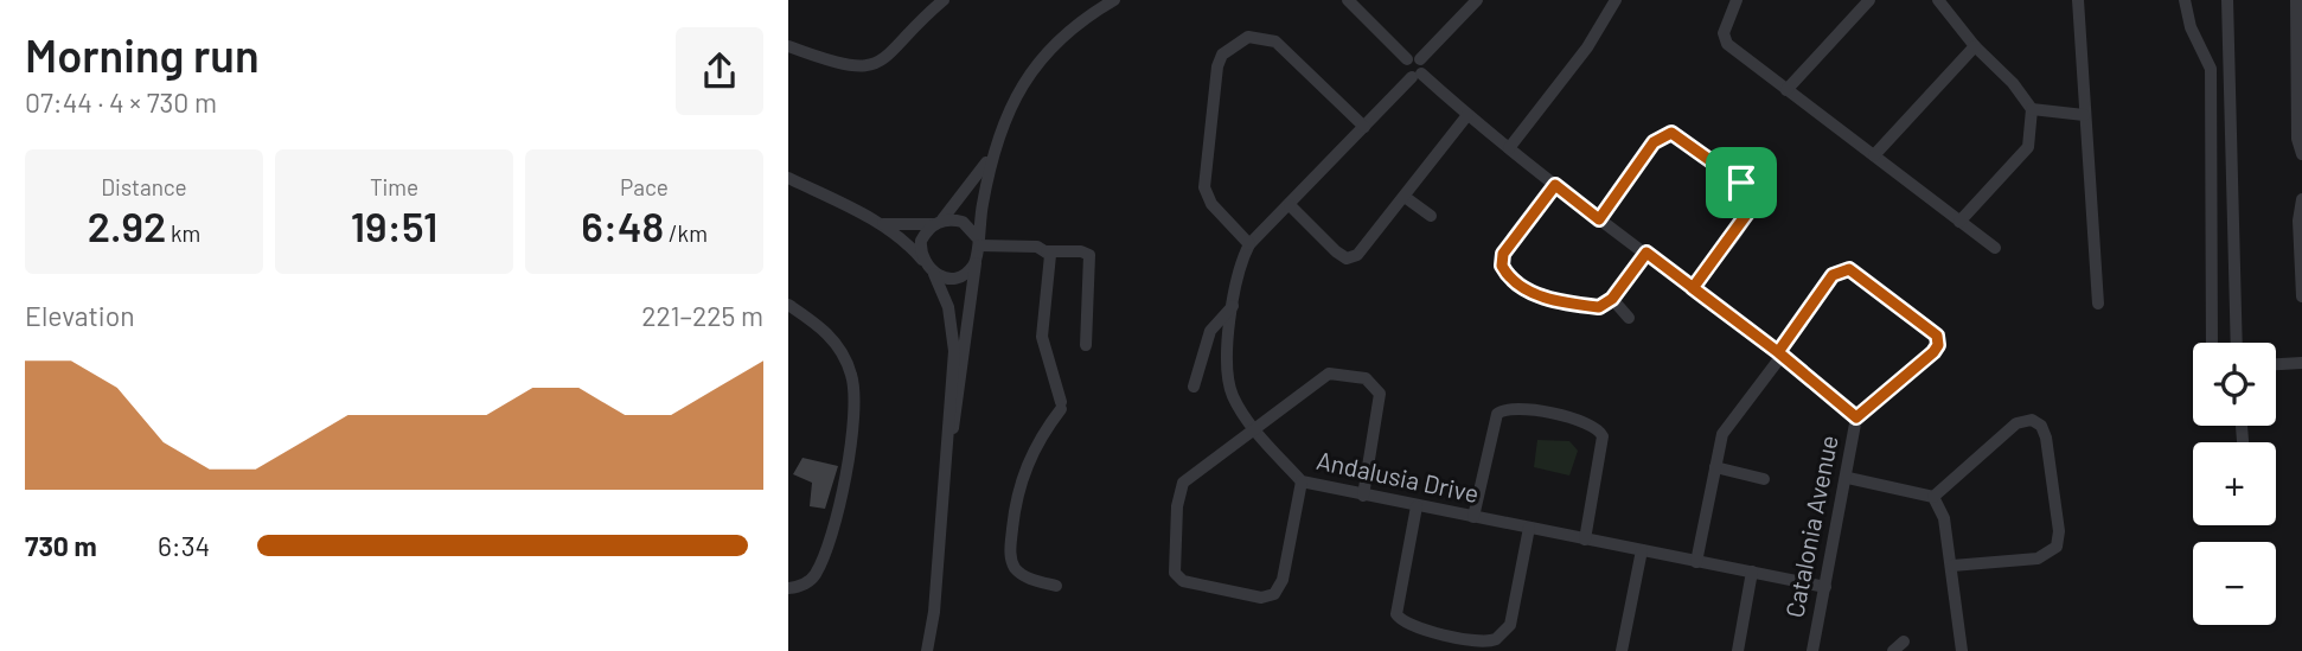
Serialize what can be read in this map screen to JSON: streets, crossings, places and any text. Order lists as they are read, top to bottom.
{
  "streets": {
    "street": ["Andalusia Drive", "Catalonia Avenue"]
  },
  "crossings": [
    ["Andalusia Drive", "Catalonia Avenue"]
  ],
  "page": {
    "heading": ["Morning run", "07:44 · 4 × 730 m"],
    "stats": [
      ["Distance", "2.92 km"],
      ["Time", "19:51"],
      ["Pace", "6:48 /km"]
    ],
    "chart": ["Elevation", "221–225 m"],
    "map_buttons": ["+", "−"],
    "list": [
      {
        "name": "730 m",
        "note": "6:34"
      }
    ]
  }
}
